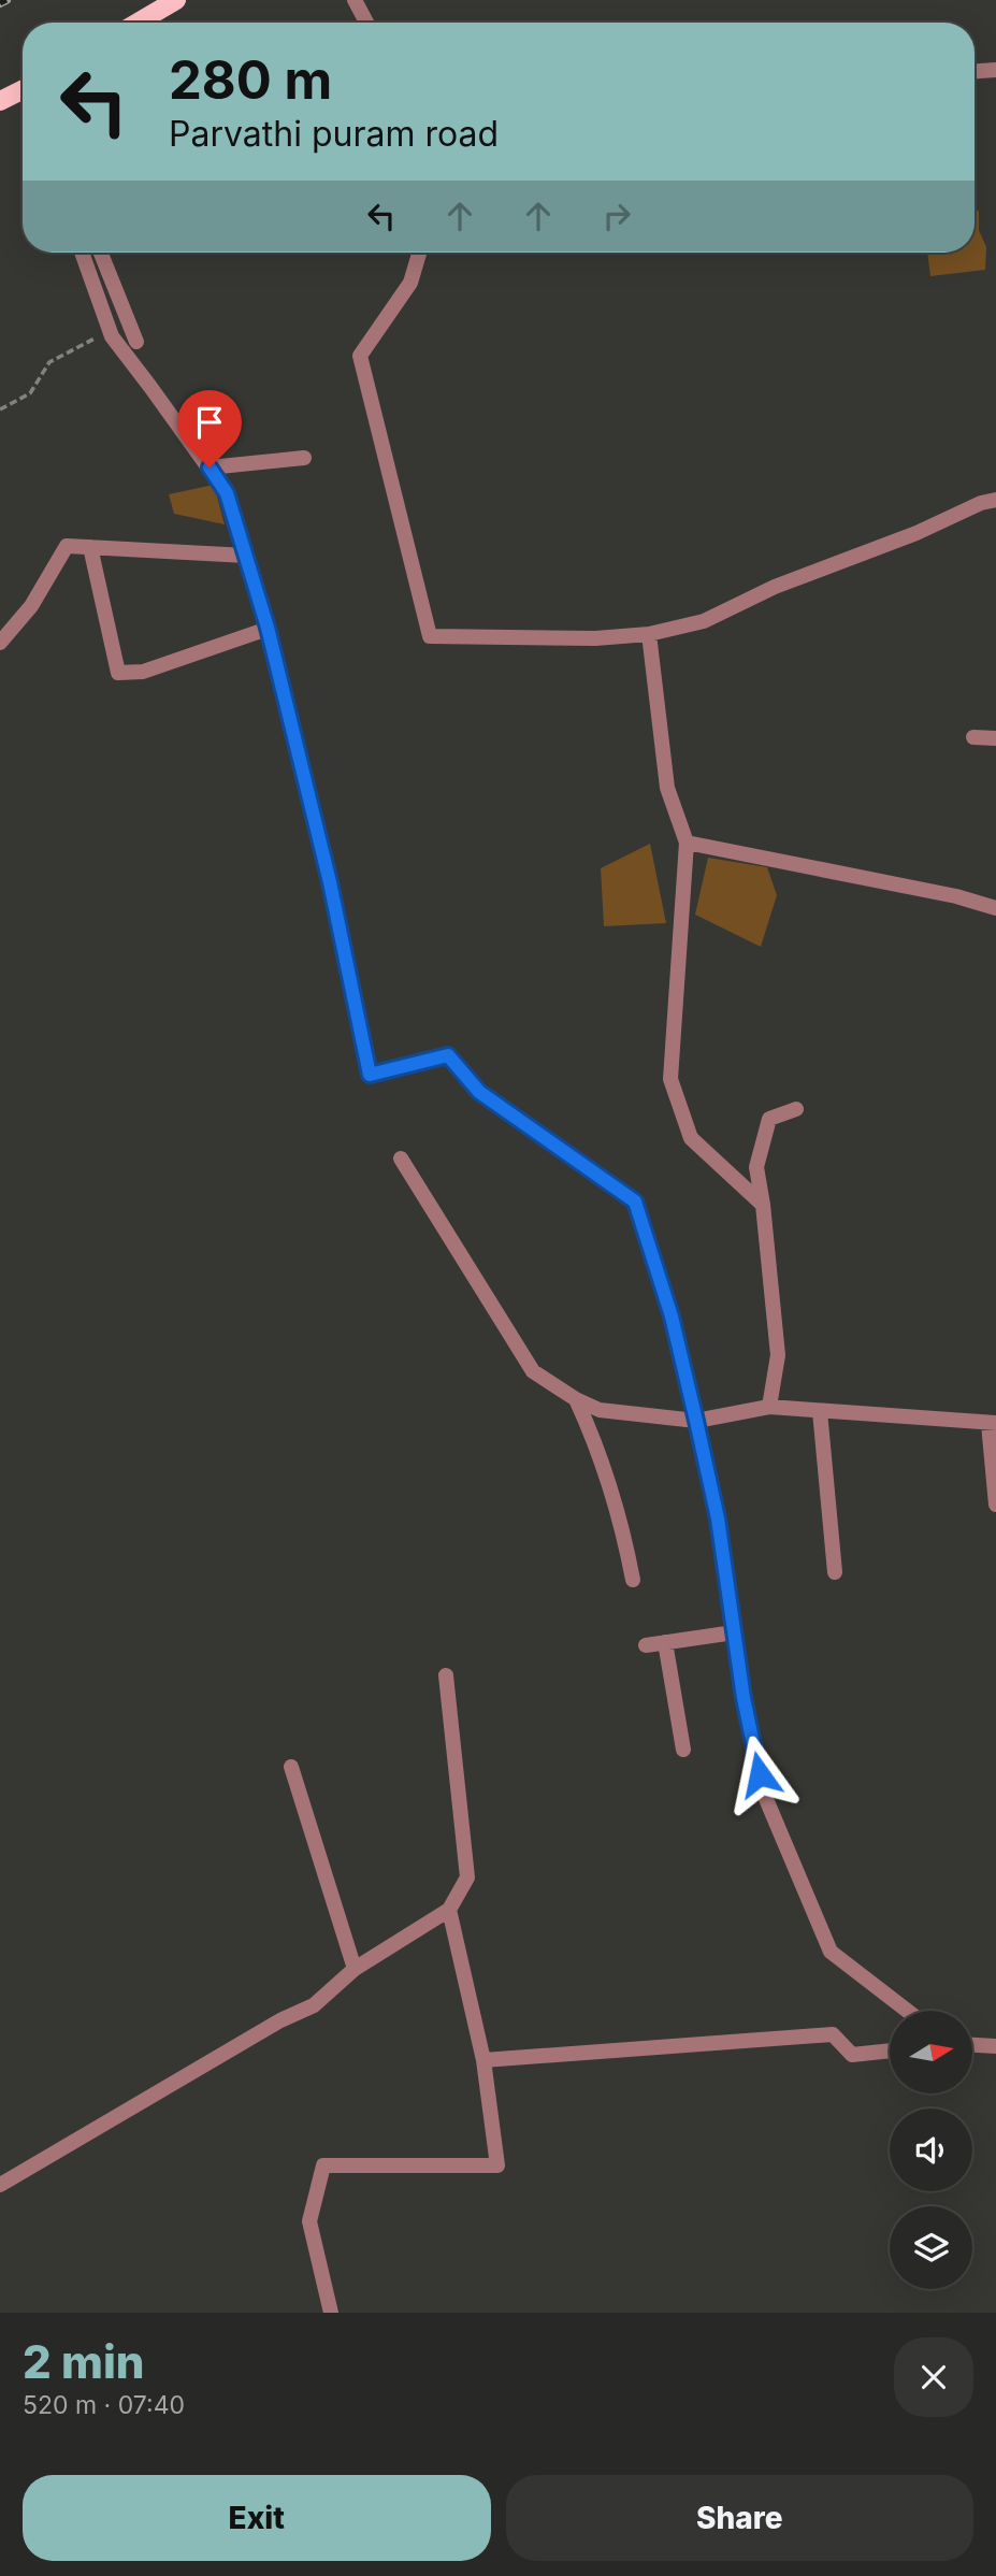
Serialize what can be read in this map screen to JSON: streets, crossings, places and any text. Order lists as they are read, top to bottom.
{
  "north": "right",
  "page": {
    "turn": ["280 m", "Parvathi puram road"],
    "heading": ["2 min", "520 m · 07:40"],
    "buttons": ["Exit", "Share"]
  }
}
